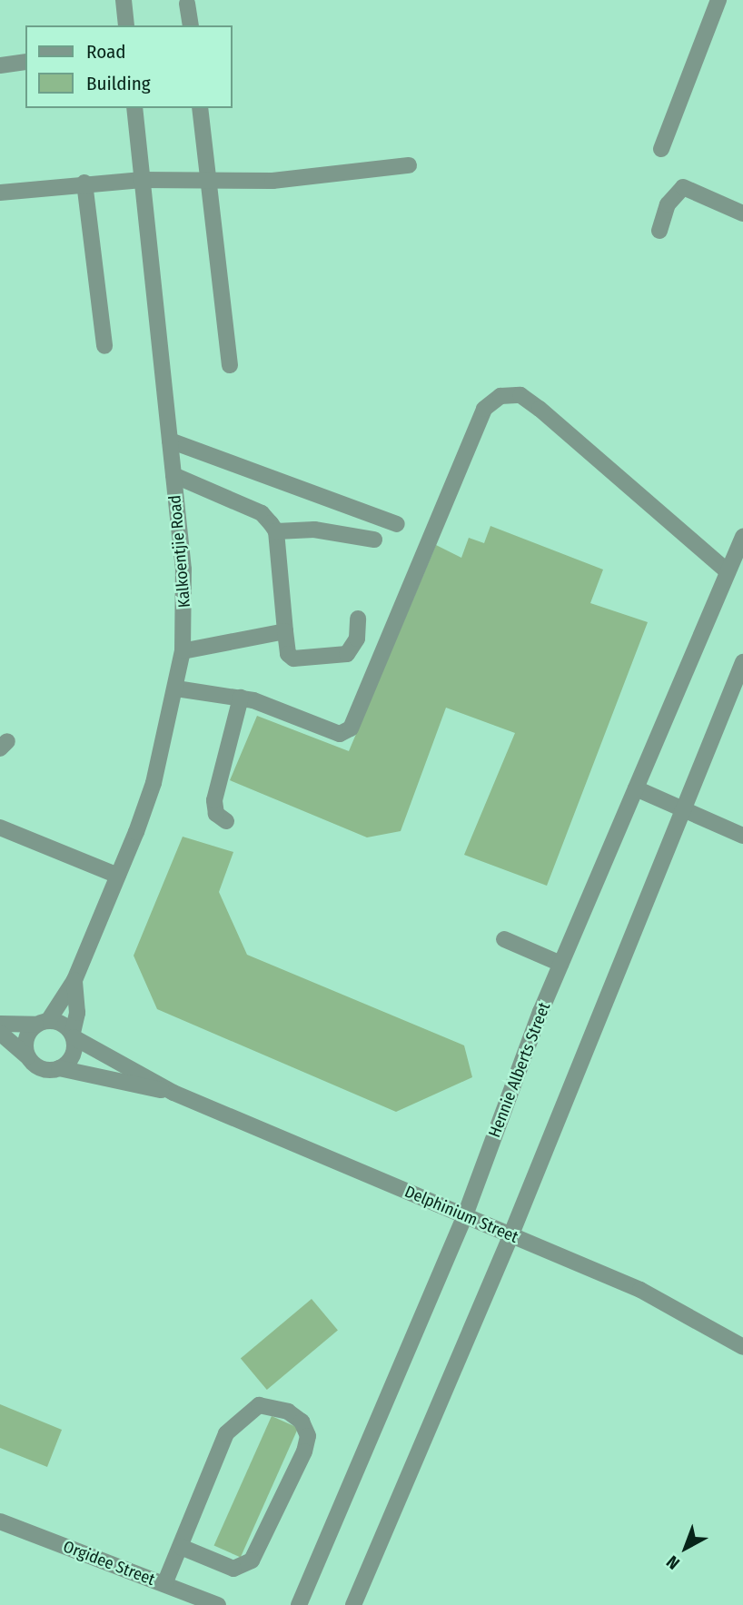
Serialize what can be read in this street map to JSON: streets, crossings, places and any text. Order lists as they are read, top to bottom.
{
  "streets": {
    "street": [
      "Kalkoentjie Road",
      "Hennie Alberts Street",
      "Delphinium Street",
      "Orgidee Street"
    ]
  },
  "crossings": [
    ["Kalkoentjie Road", "Delphinium Street"],
    ["Hennie Alberts Street", "Delphinium Street"]
  ],
  "legend": ["Road", "Building"],
  "north": "bottom left"
}
